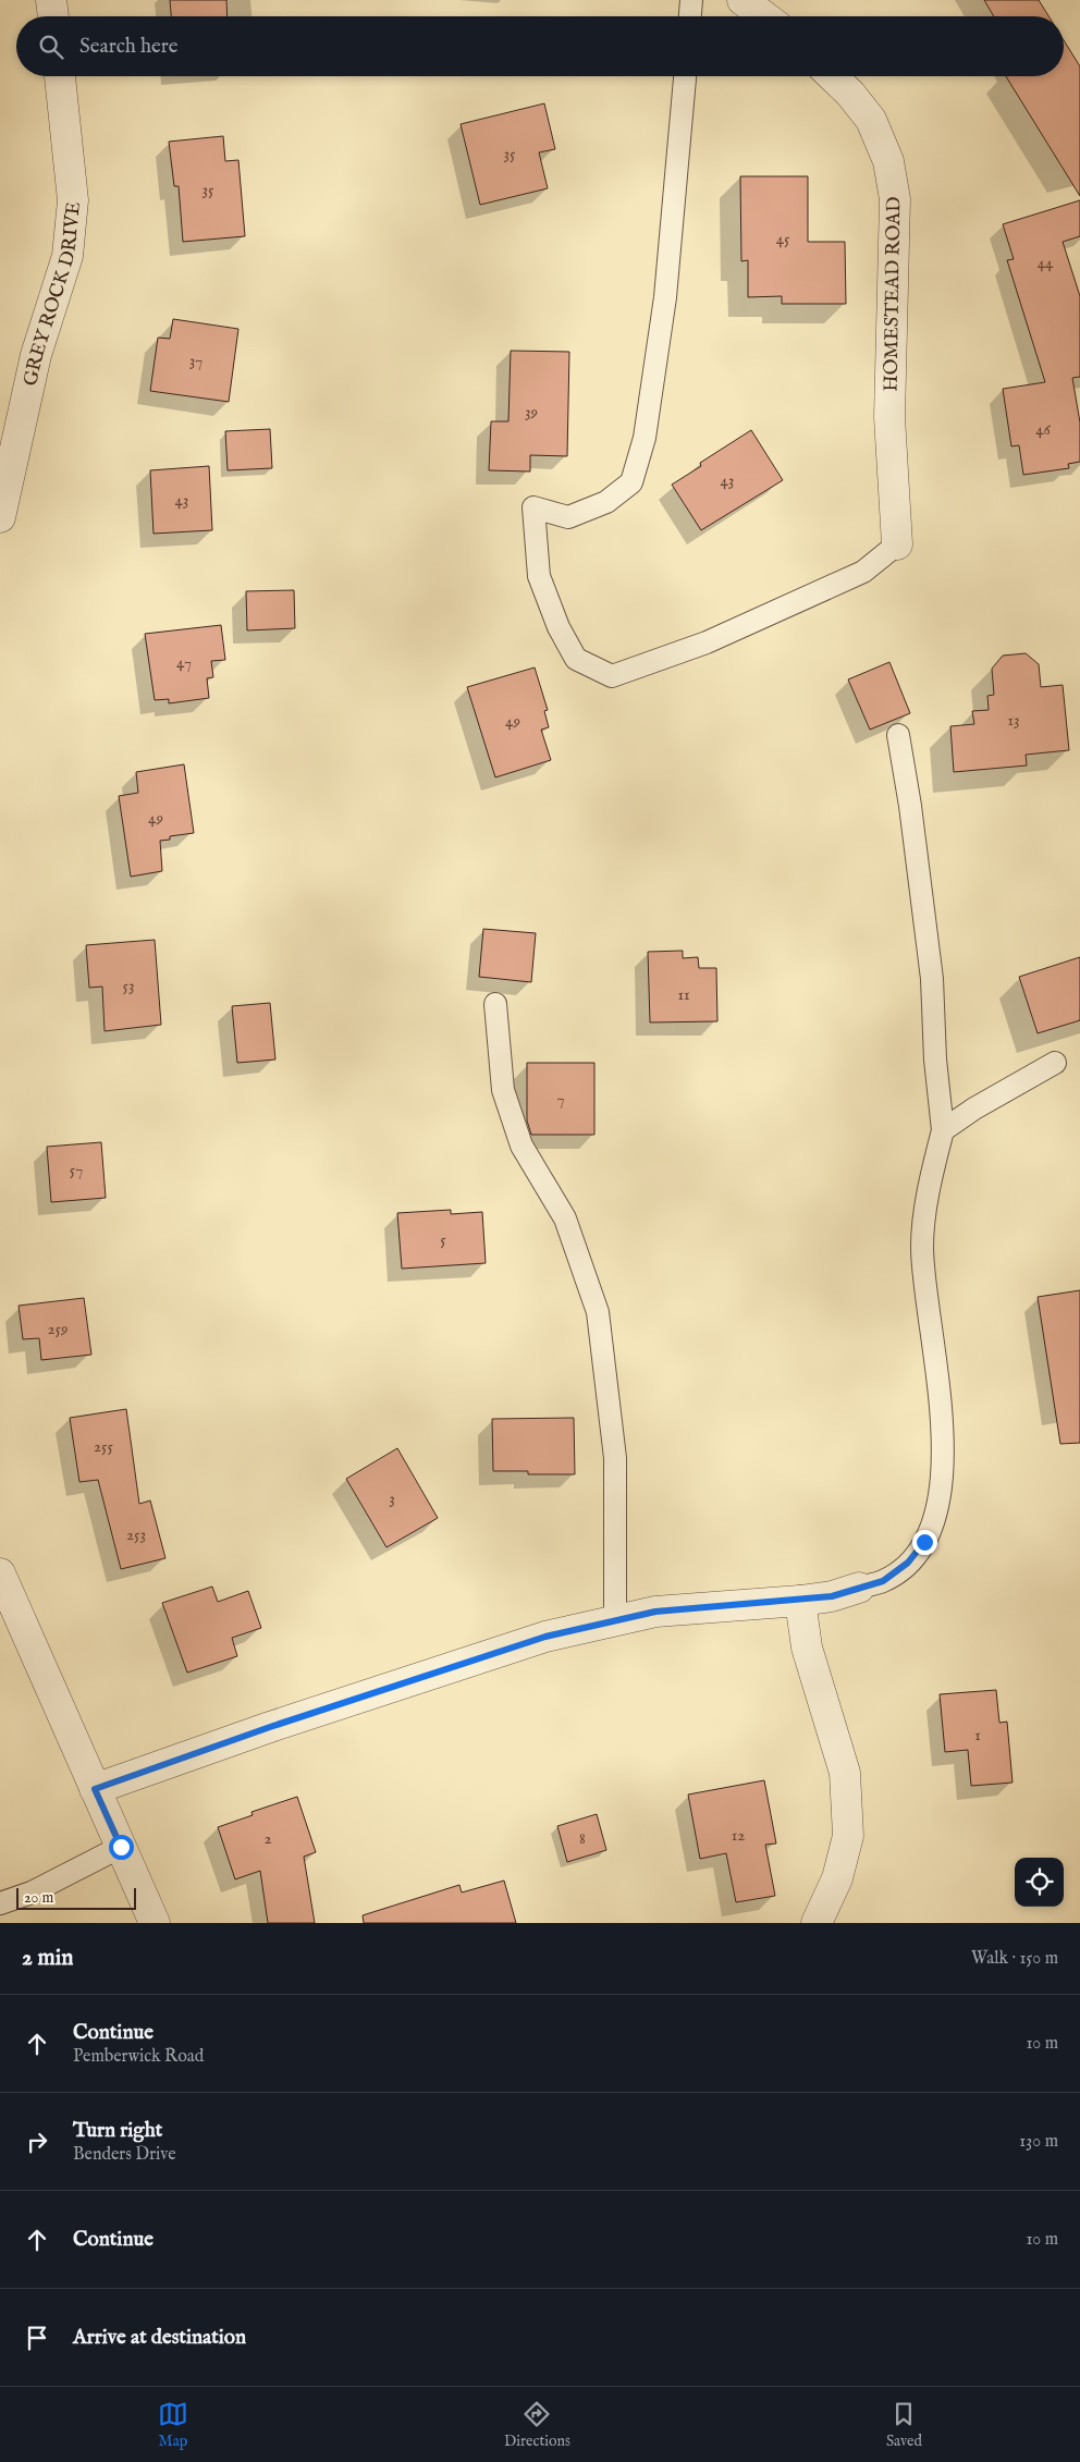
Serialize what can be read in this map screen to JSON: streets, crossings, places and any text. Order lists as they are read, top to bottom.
{
  "streets": {
    "street": ["GREY ROCK DRIVE", "HOMESTEAD ROAD"]
  },
  "house_numbers": [
    "35",
    "35",
    "45",
    "44",
    "37",
    "39",
    "46",
    "43",
    "43",
    "47",
    "13",
    "49",
    "49",
    "53",
    "11",
    "7",
    "57",
    "5",
    "259",
    "255",
    "3",
    "253",
    "1",
    "12",
    "2",
    "8"
  ],
  "scale_bar": "20 m",
  "page": {
    "search": "Search here",
    "scale": "20 m",
    "heading": ["2 min", "Walk · 150 m"],
    "list": [
      ["Continue", "Pemberwick Road", "10 m"],
      ["Turn right", "Benders Drive", "130 m"],
      ["Continue", "10 m"],
      "Arrive at destination"
    ],
    "nav": ["Map", "Directions", "Saved"]
  }
}
